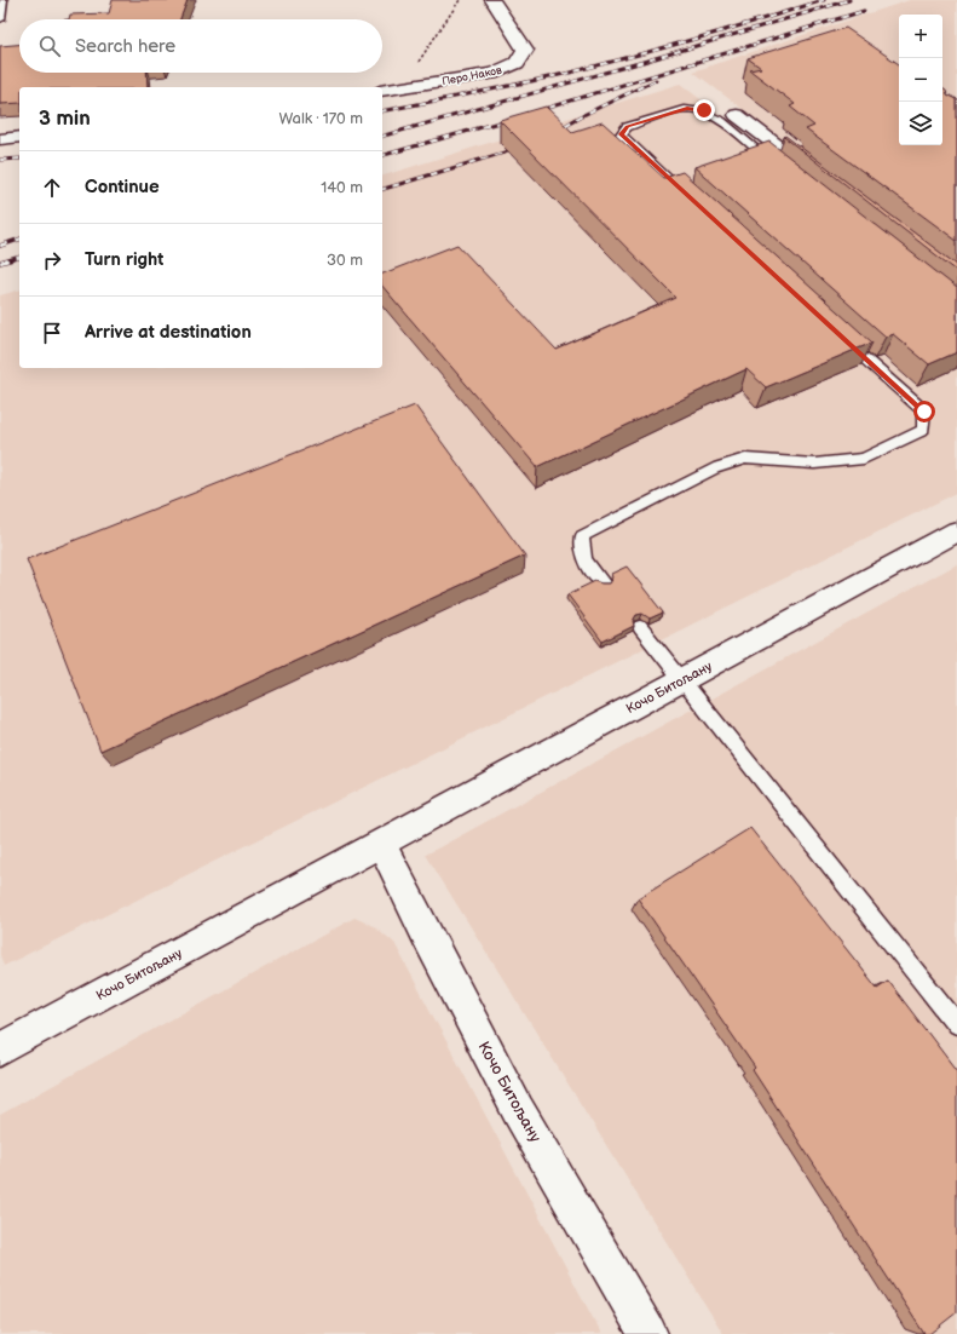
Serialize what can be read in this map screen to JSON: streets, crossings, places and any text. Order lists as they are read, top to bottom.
{
  "streets": {
    "street": ["Перо Наков", "Кочо Битољану"]
  },
  "page": {
    "map_buttons": ["+", "−"],
    "search": "Search here",
    "heading": ["3 min", "Walk · 170 m"],
    "list": [
      ["Continue", "140 m"],
      ["Turn right", "30 m"],
      "Arrive at destination"
    ]
  }
}
